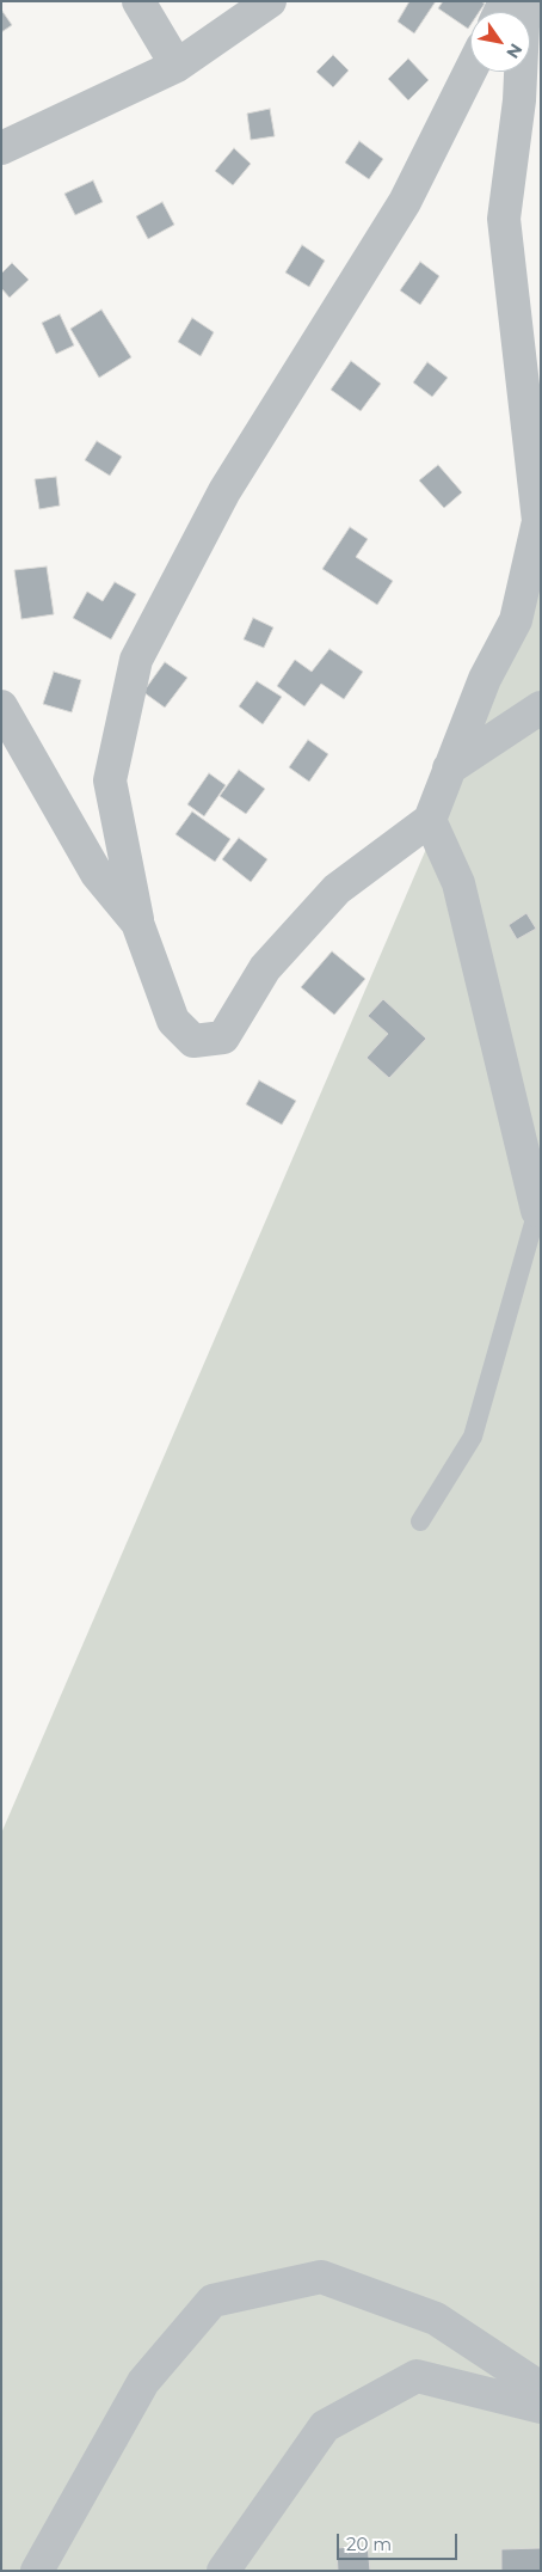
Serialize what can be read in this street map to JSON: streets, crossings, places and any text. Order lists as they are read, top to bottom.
{
  "scale_bar": "20 m",
  "north": "bottom right"
}
